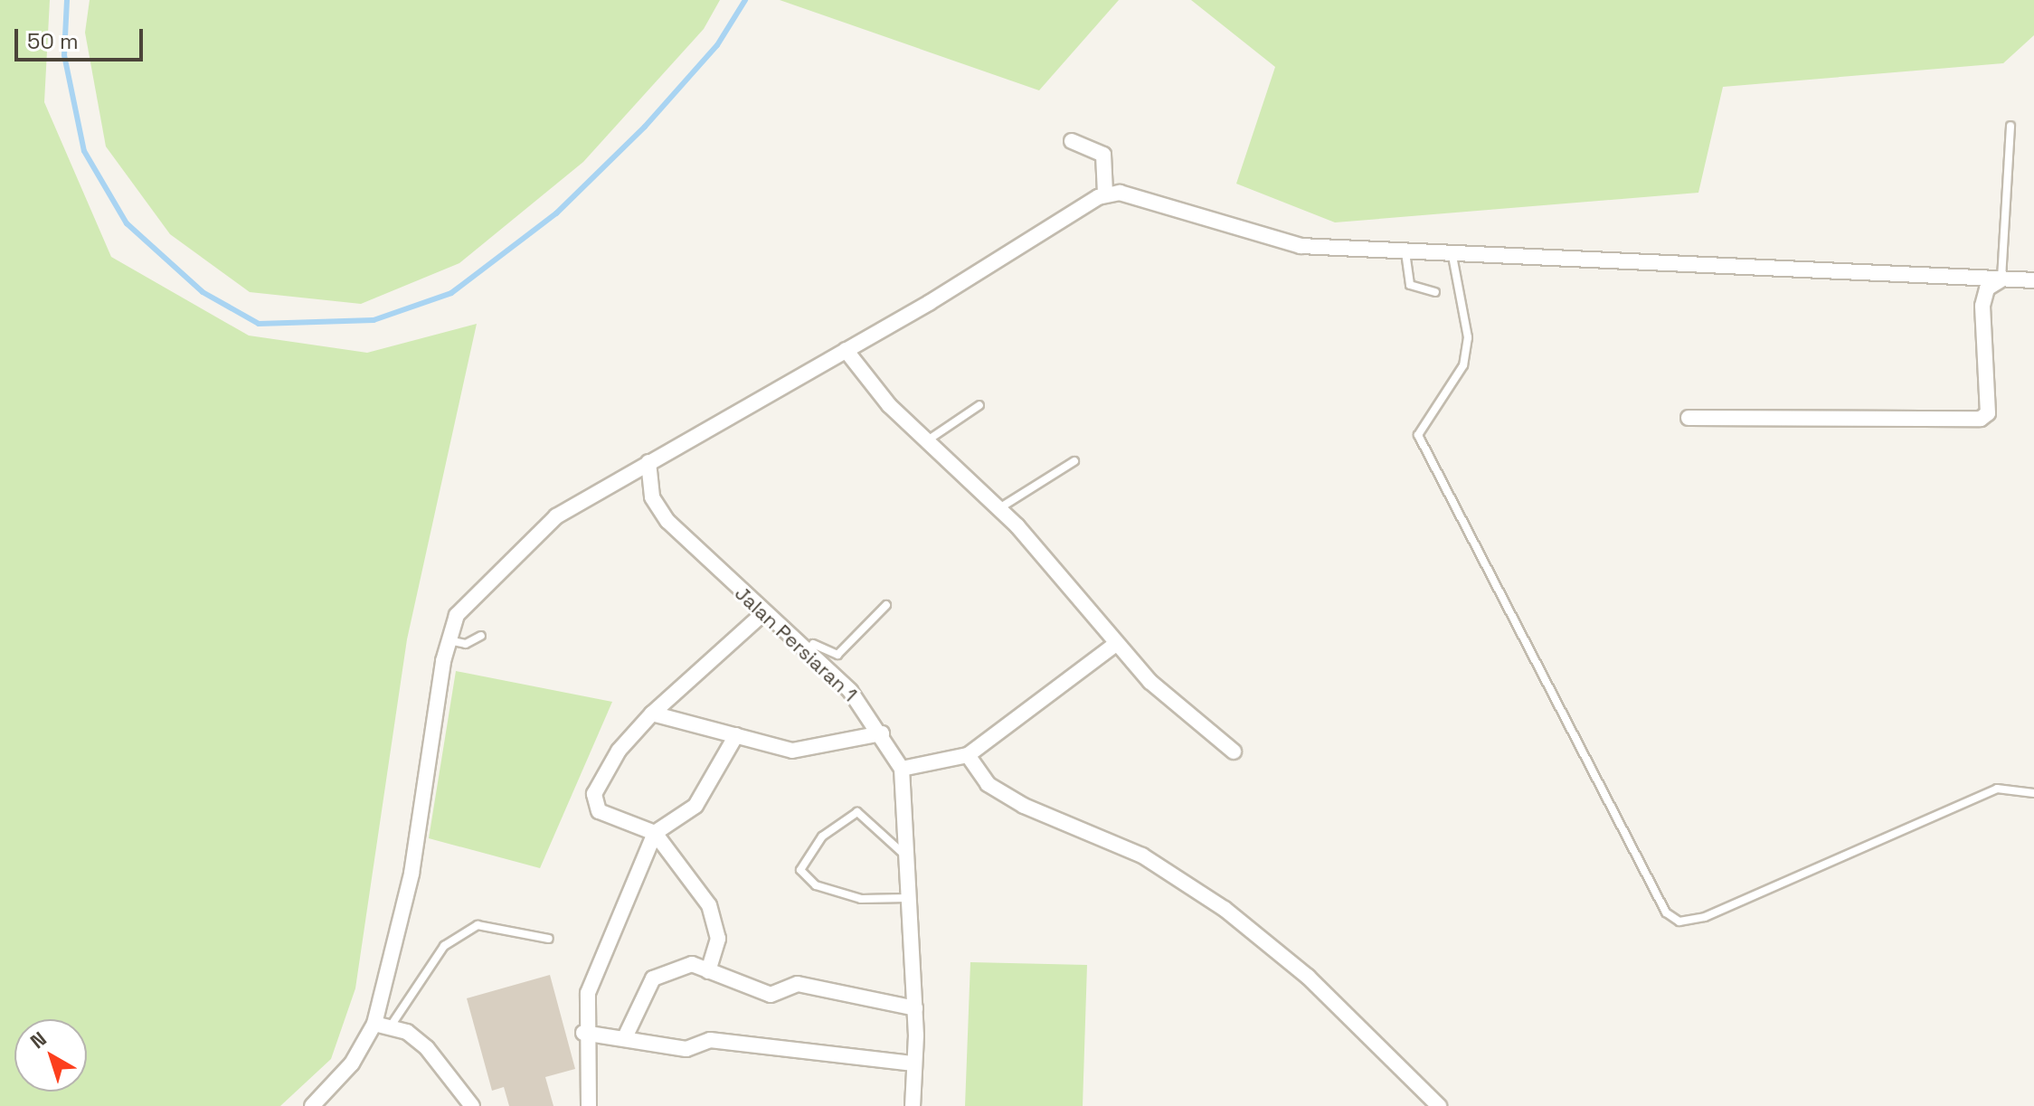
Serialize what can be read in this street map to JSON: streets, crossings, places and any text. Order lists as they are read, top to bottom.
{
  "streets": {
    "street": ["Jalan Persiaran 1"]
  },
  "scale_bar": "50 m",
  "north": "top left"
}
